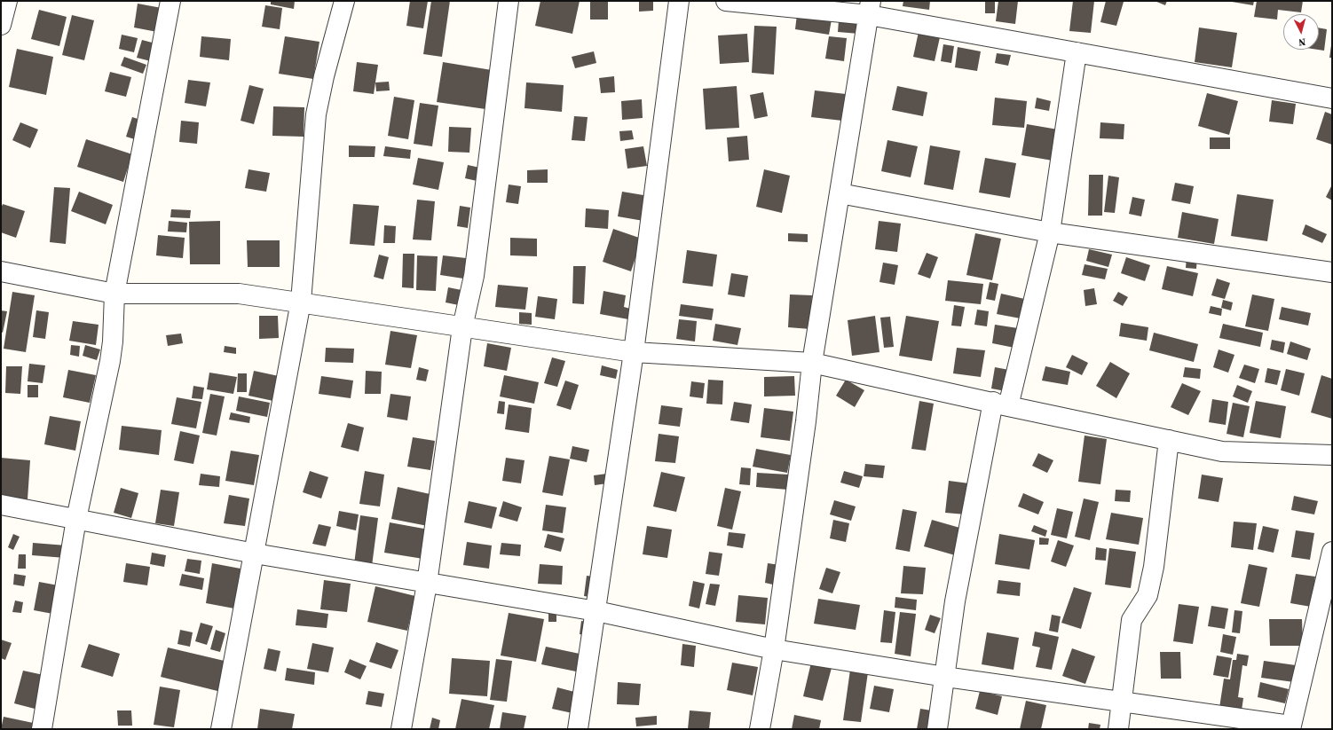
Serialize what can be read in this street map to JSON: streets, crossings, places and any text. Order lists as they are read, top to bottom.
{
  "north": "bottom"
}
